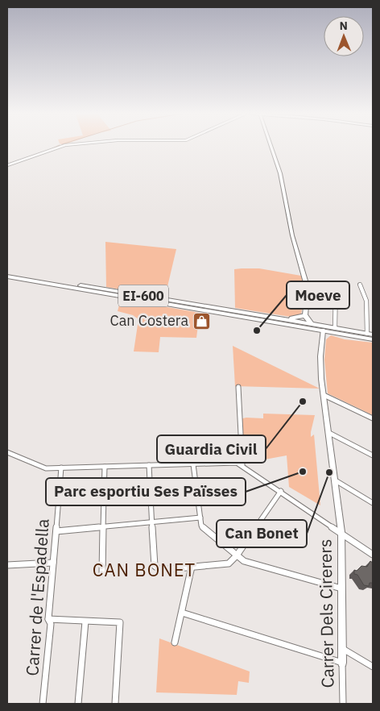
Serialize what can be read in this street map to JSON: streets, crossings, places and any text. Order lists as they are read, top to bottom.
{
  "streets": {
    "main road": ["EI-600"],
    "street": ["Carrer de l'Espadella", "Carrer Dels Cirerers"]
  },
  "crossings": [
    ["EI-600", "Carrer Dels Cirerers"]
  ],
  "districts": ["CAN BONET"],
  "places": {
    "shop": ["Can Costera"],
    "other": [
      "Moeve",
      "Guardia Civil",
      "Parc esportiu Ses Païsses",
      "Can Bonet"
    ]
  },
  "north": "top"
}
